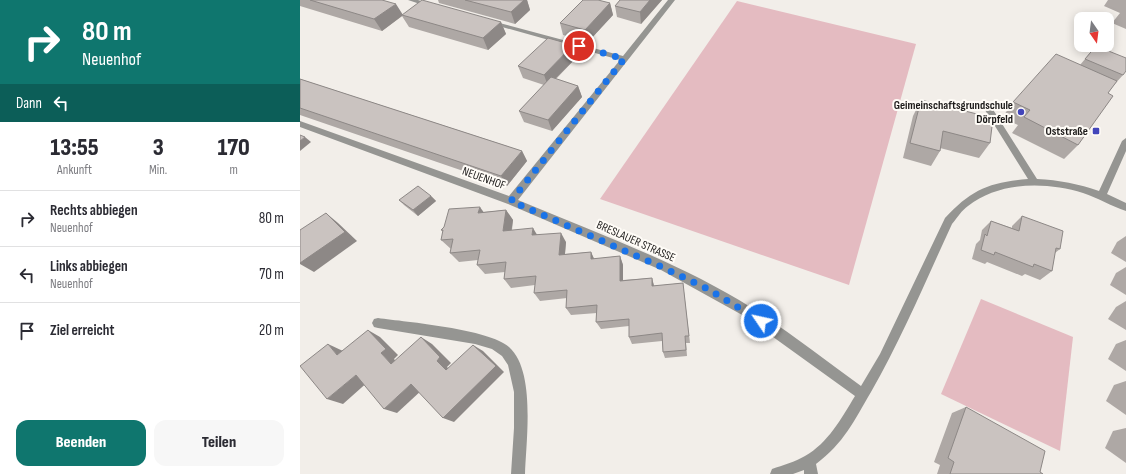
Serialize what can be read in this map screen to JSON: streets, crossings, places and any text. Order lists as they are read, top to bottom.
{
  "streets": {
    "street": ["NEUENHOF", "BRESLAUER STRASSE"]
  },
  "crossings": [
    ["NEUENHOF", "BRESLAUER STRASSE"]
  ],
  "places": {
    "other": ["Geimeinschaftsgrundschule Dörpfeld"],
    "transit": ["Oststraße"]
  },
  "north": "bottom",
  "page": {
    "turn": ["80 m", "Neuenhof"],
    "then": "Dann",
    "eta": [
      "13:55",
      "Ankunft",
      "3",
      "Min.",
      "170",
      "m"
    ],
    "list": [
      {
        "name": "Rechts abbiegen",
        "note": "Neuenhof",
        "value": "80 m"
      },
      {
        "name": "Links abbiegen",
        "note": "Neuenhof",
        "value": "70 m"
      },
      {
        "name": "Ziel erreicht",
        "value": "20 m"
      }
    ],
    "buttons": ["Beenden", "Teilen"]
  }
}
